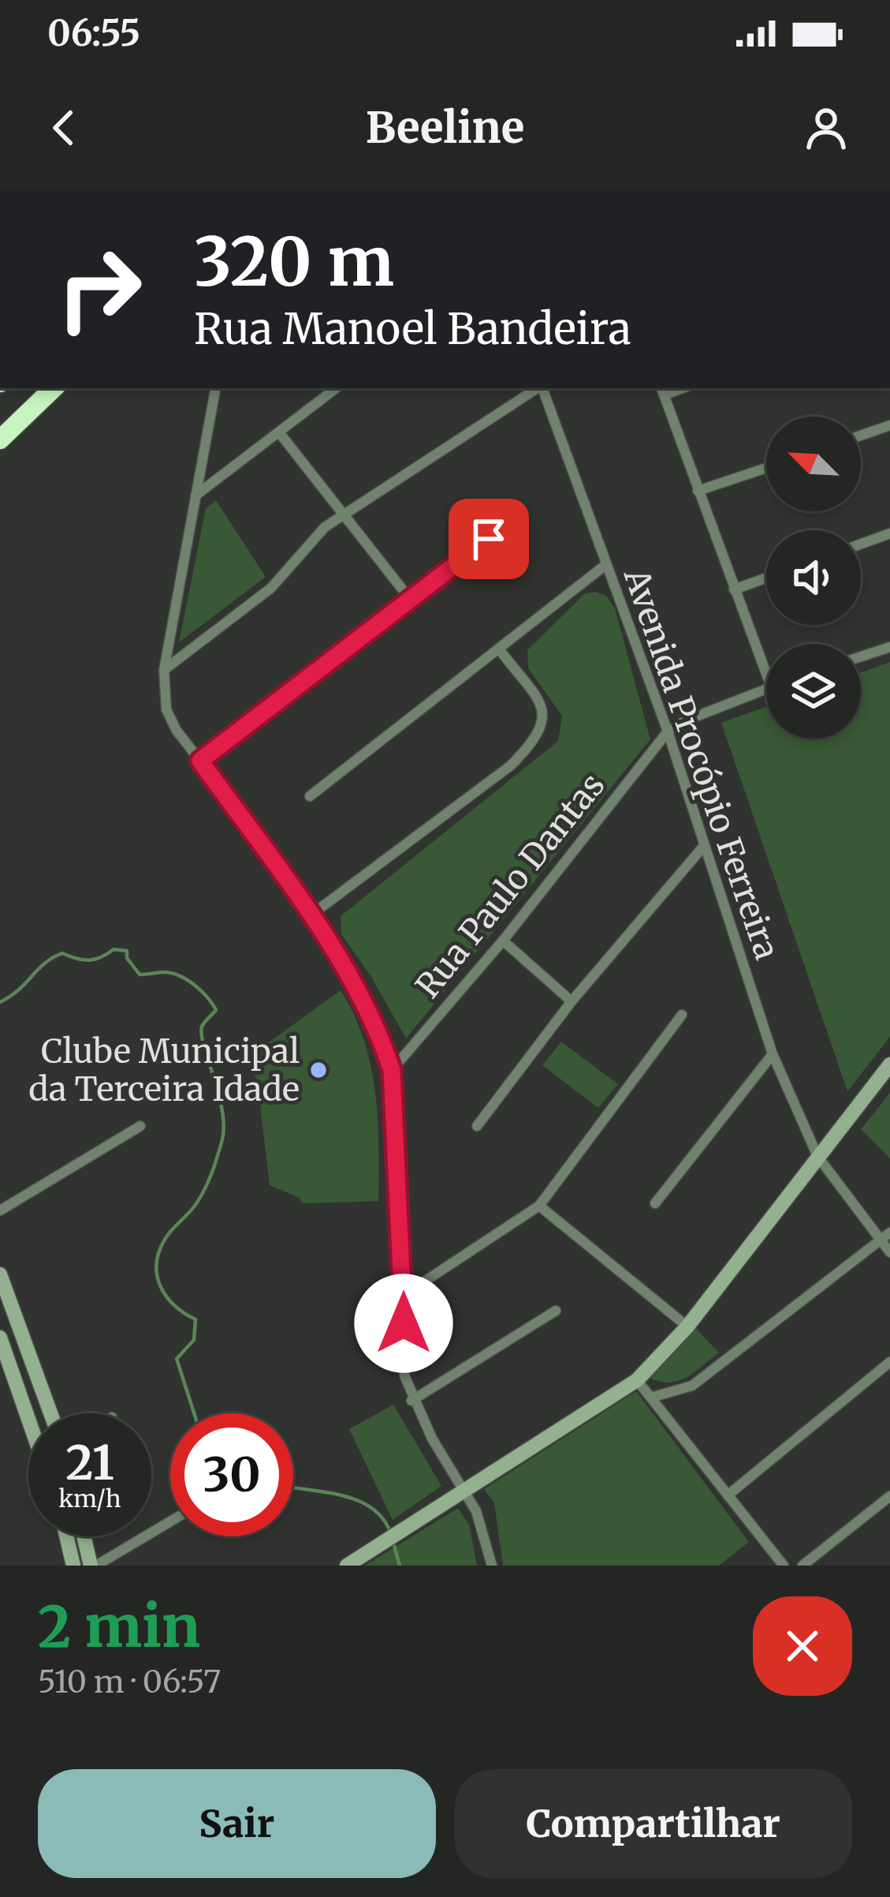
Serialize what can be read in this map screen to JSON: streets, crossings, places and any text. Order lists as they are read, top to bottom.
{
  "streets": {
    "street": ["Avenida Procópio Ferreira", "Rua Paulo Dantas"]
  },
  "crossings": [
    ["Avenida Procópio Ferreira", "Rua Paulo Dantas"]
  ],
  "places": ["Clube Municipal da Terceira Idade"],
  "north": "top left",
  "page": {
    "status": "06:55",
    "header": "Beeline",
    "turn": ["320 m", "Rua Manoel Bandeira"],
    "speed": "21 km/h",
    "limit": "30",
    "heading": ["2 min", "510 m · 06:57"],
    "buttons": ["Sair", "Compartilhar"]
  }
}
